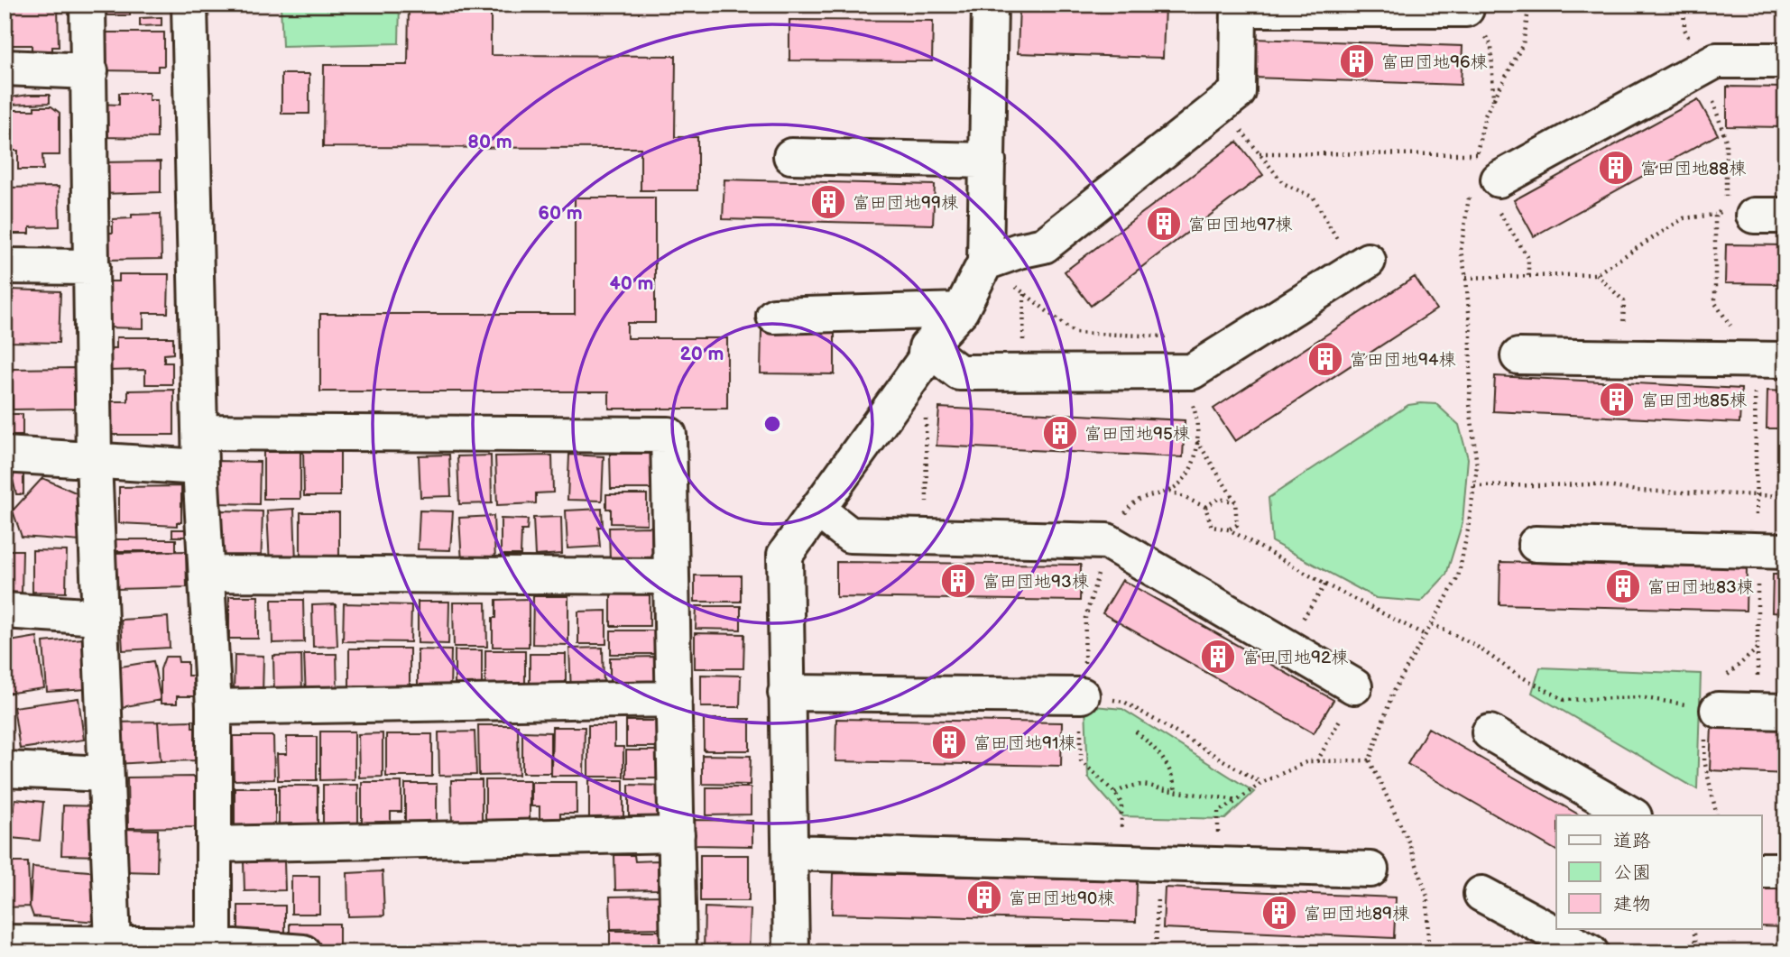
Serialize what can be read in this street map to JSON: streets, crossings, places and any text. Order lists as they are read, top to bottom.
{
  "places": {
    "building": [
      "富田団地96棟",
      "富田団地88棟",
      "富田団地99棟",
      "富田団地97棟",
      "富田団地94棟",
      "富田団地85棟",
      "富田団地95棟",
      "富田団地93棟",
      "富田団地83棟",
      "富田団地92棟",
      "富田団地91棟",
      "富田団地90棟",
      "富田団地89棟"
    ]
  },
  "legend": ["道路", "公園", "建物"],
  "rings": [
    "80 m",
    "60 m",
    "40 m",
    "20 m"
  ]
}
